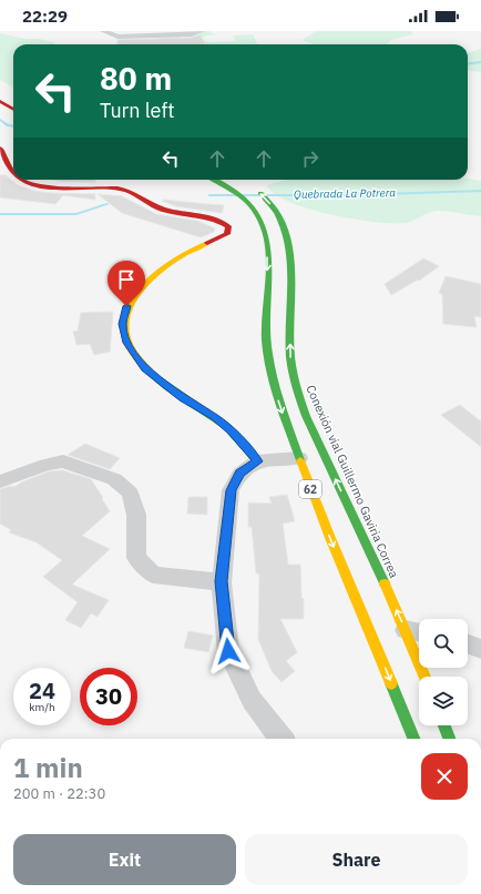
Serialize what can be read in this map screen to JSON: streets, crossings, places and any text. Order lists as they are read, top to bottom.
{
  "streets": {
    "main road": ["Conexión vial Guillermo Gaviria Correa", "62"]
  },
  "water": ["Quebrada La Potrera"],
  "page": {
    "status": "22:29",
    "turn": ["80 m", "Turn left"],
    "speed": "24 km/h",
    "limit": "30",
    "heading": ["1 min", "200 m · 22:30"],
    "buttons": ["Exit", "Share"]
  }
}
